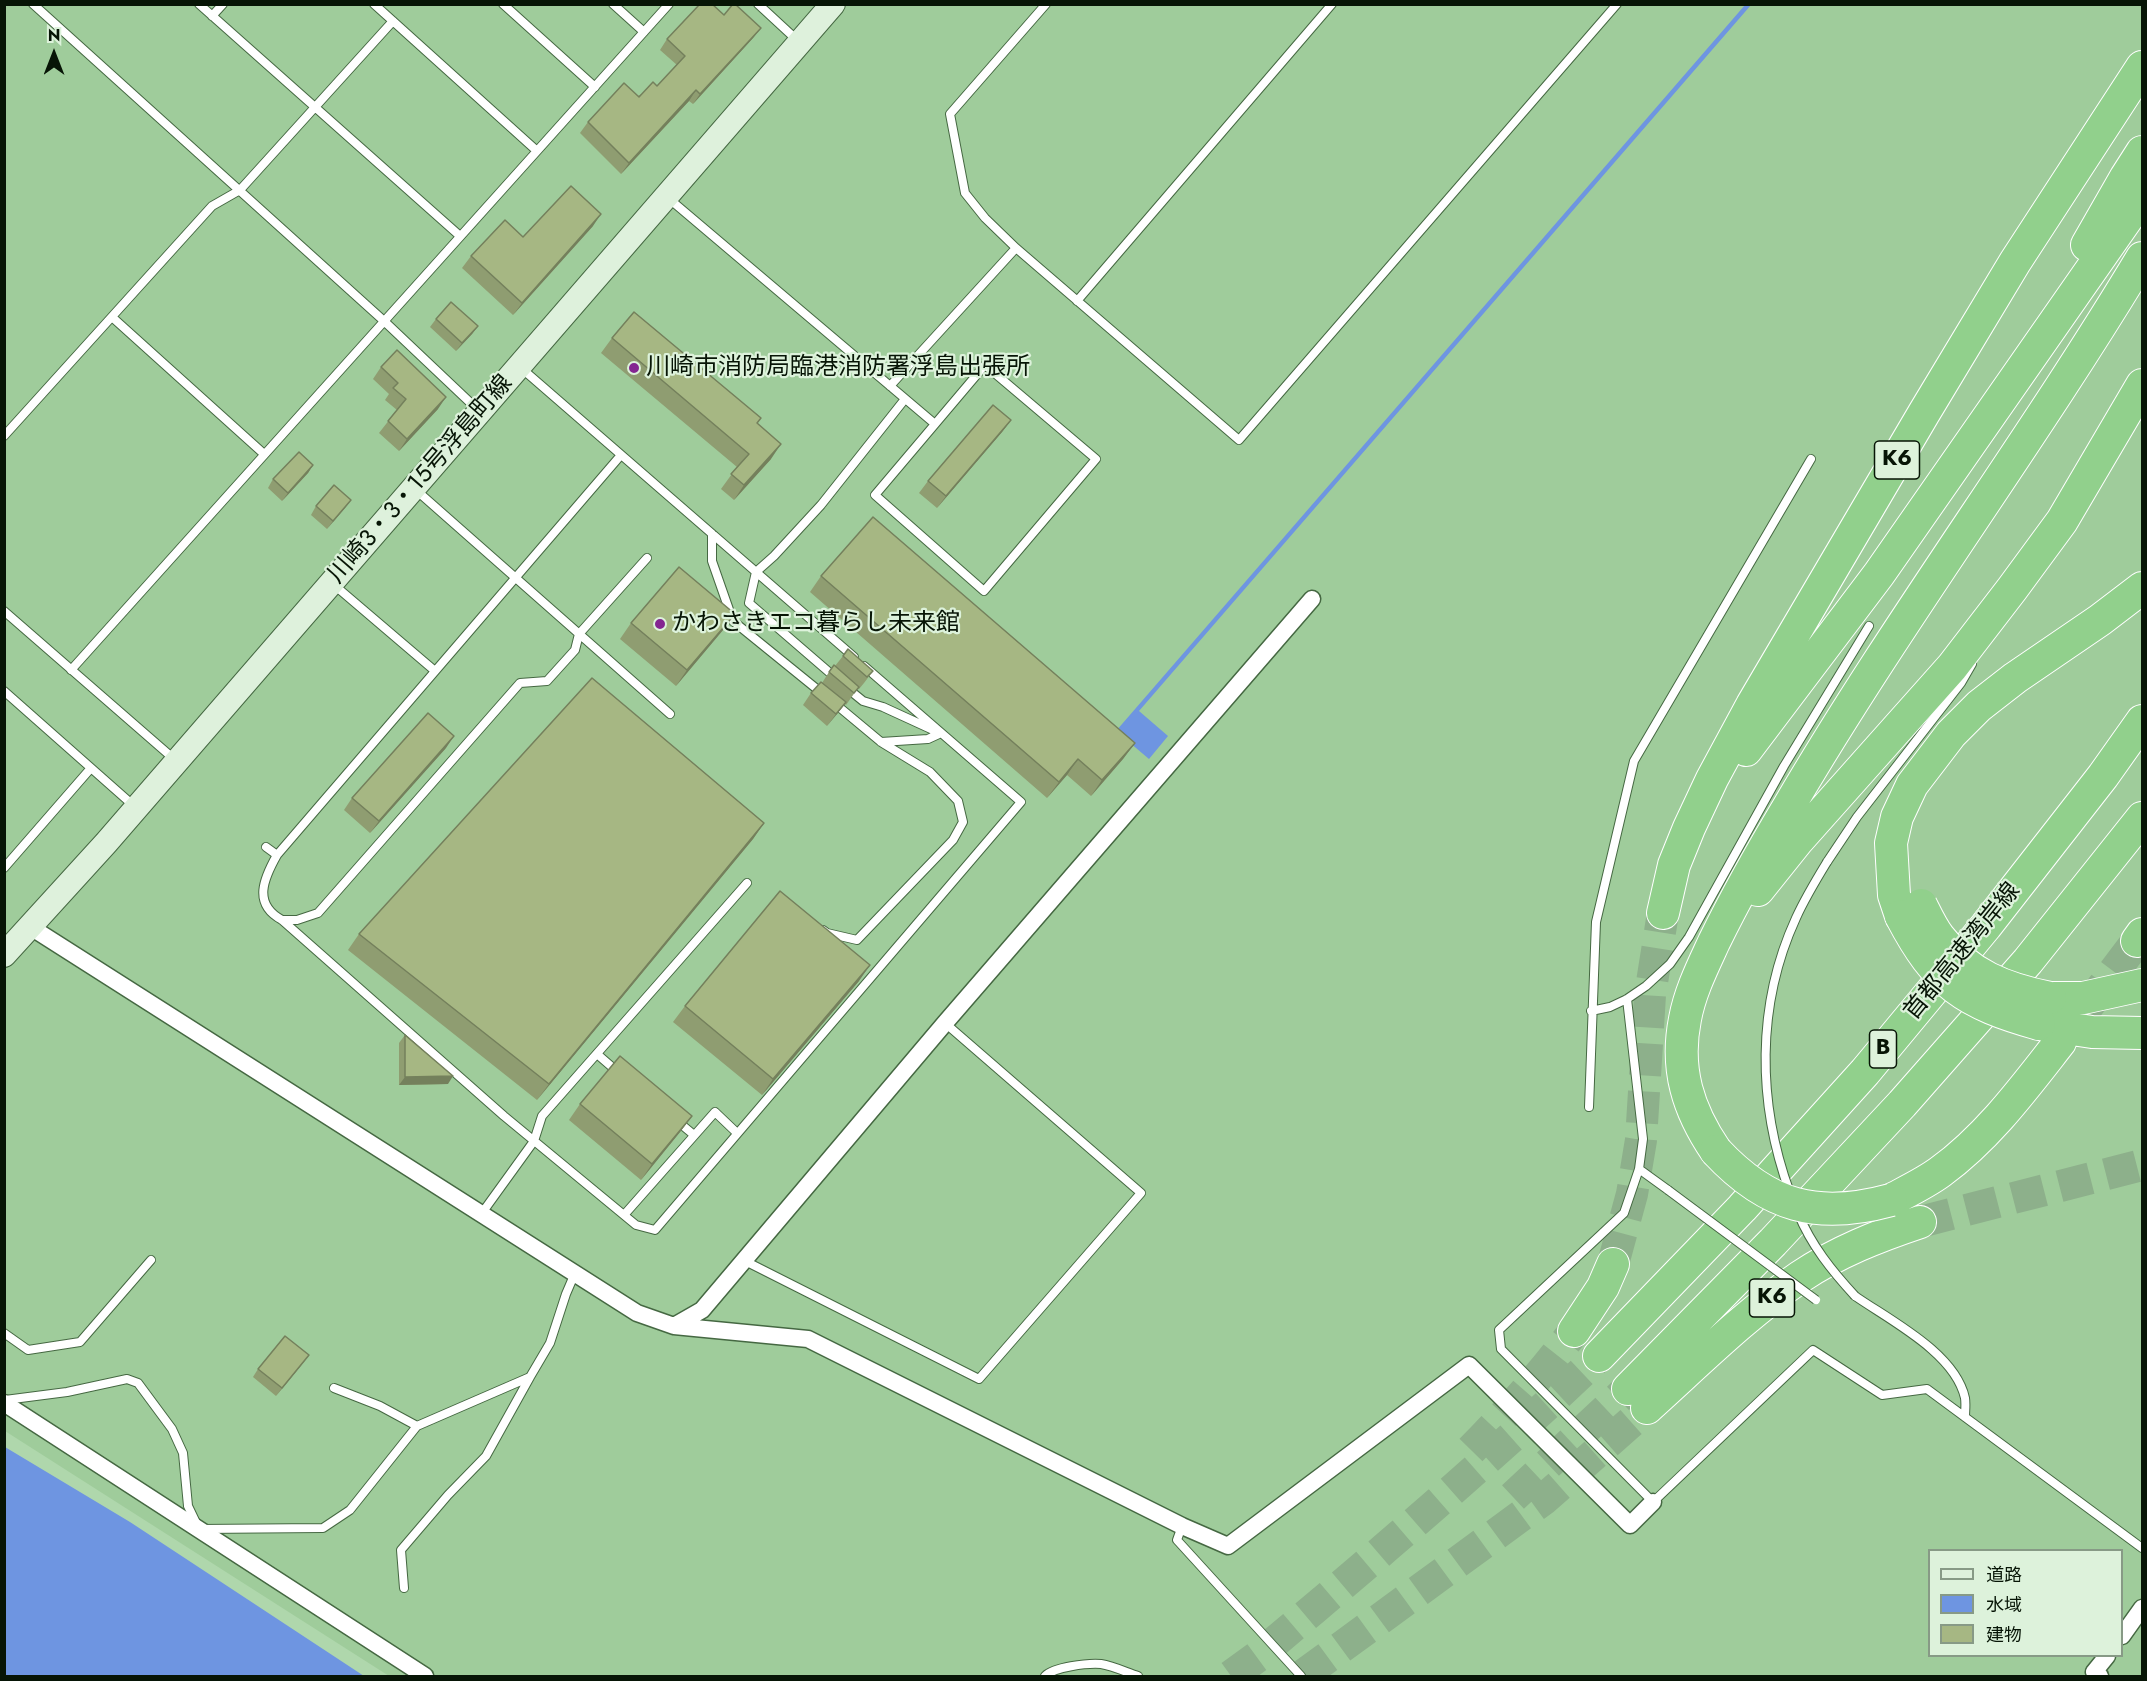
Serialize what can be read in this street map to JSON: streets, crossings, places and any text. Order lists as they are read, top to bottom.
{
  "streets": {
    "highway": ["K6", "首都高速湾岸線", "B"],
    "street": ["川崎3・3・15号浮島町線"]
  },
  "crossings": [
    ["K6", "B"]
  ],
  "places": ["川崎市消防局臨港消防署浮島出張所", "かわさきエコ暮らし未来館"],
  "legend": ["道路", "水域", "建物"],
  "north": "top"
}
